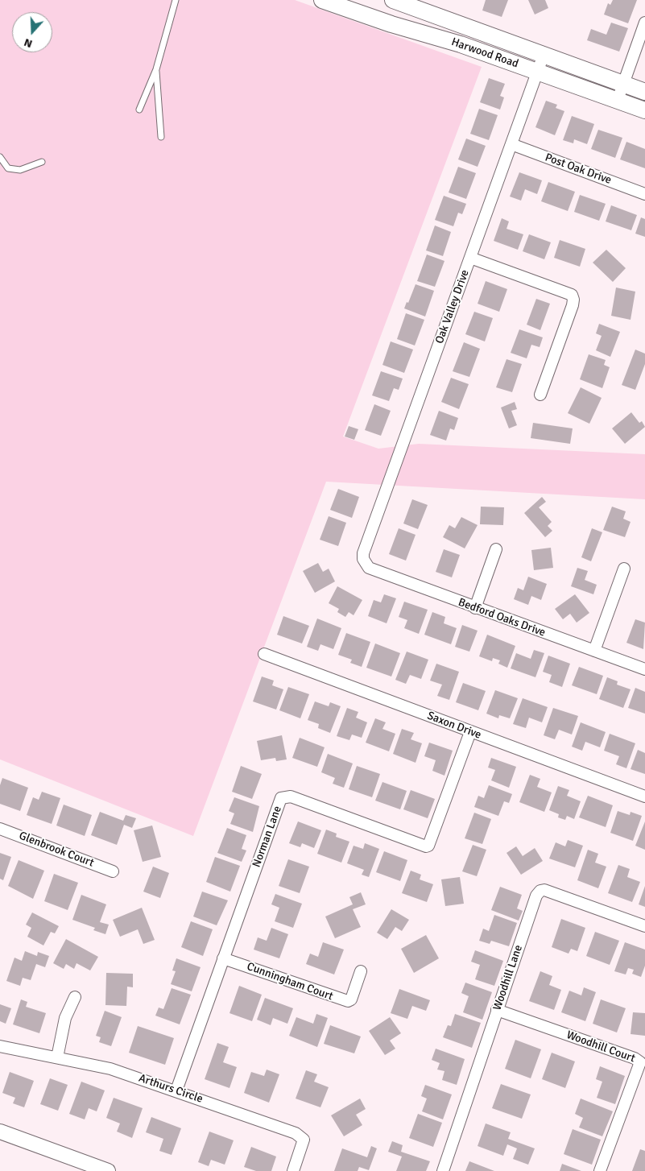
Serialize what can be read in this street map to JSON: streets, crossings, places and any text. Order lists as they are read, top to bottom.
{
  "streets": {
    "main road": ["Harwood Road"],
    "street": [
      "Post Oak Drive",
      "Oak Valley Drive",
      "Bedford Oaks Drive",
      "Saxon Drive",
      "Norman Lane",
      "Glenbrook Court",
      "Woodhill Lane",
      "Cunningham Court",
      "Woodhill Court",
      "Arthurs Circle"
    ]
  },
  "crossings": [
    ["Harwood Road", "Oak Valley Drive"],
    ["Post Oak Drive", "Oak Valley Drive"],
    ["Oak Valley Drive", "Bedford Oaks Drive"],
    ["Saxon Drive", "Norman Lane"],
    ["Norman Lane", "Cunningham Court"],
    ["Norman Lane", "Arthurs Circle"],
    ["Woodhill Lane", "Woodhill Court"]
  ],
  "north": "bottom"
}
